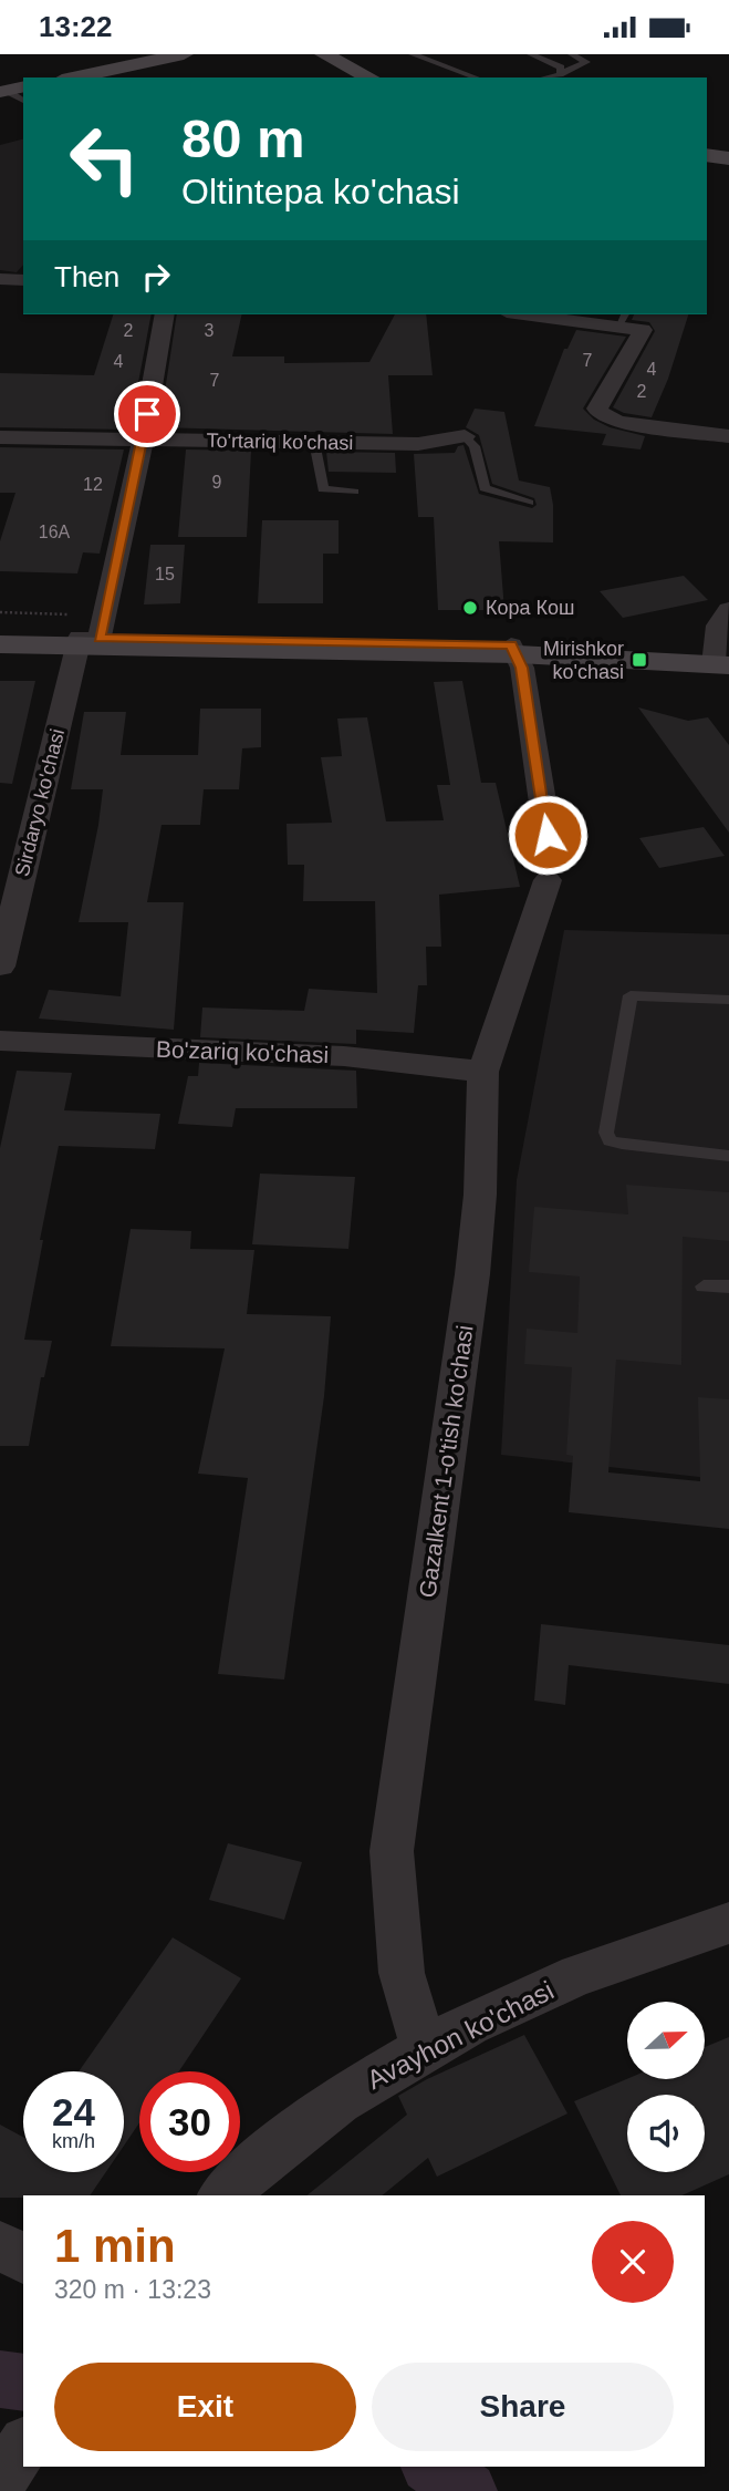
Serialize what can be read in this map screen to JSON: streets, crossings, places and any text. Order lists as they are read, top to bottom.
{
  "streets": {
    "street": [
      "To'rtariq ko'chasi",
      "Sirdaryo ko'chasi",
      "Bo'zariq ko'chasi",
      "Gazalkent 1-o'tish ko'chasi",
      "Avayhon ko'chasi"
    ]
  },
  "crossings": [
    ["To'rtariq ko'chasi", "Sirdaryo ko'chasi"],
    ["Bo'zariq ko'chasi", "Gazalkent 1-o'tish ko'chasi"],
    ["Gazalkent 1-o'tish ko'chasi", "Avayhon ko'chasi"]
  ],
  "places": {
    "other": ["Кора Кош"],
    "transit": ["Mirishkor ko'chasi"]
  },
  "house_numbers": [
    "2",
    "3",
    "7",
    "4",
    "4",
    "7",
    "2",
    "9",
    "12",
    "16A",
    "15"
  ],
  "north": "right",
  "page": {
    "status": "13:22",
    "turn": ["80 m", "Oltintepa ko'chasi"],
    "then": "Then",
    "speed": "24 km/h",
    "limit": "30",
    "heading": ["1 min", "320 m · 13:23"],
    "buttons": ["Exit", "Share"]
  }
}
